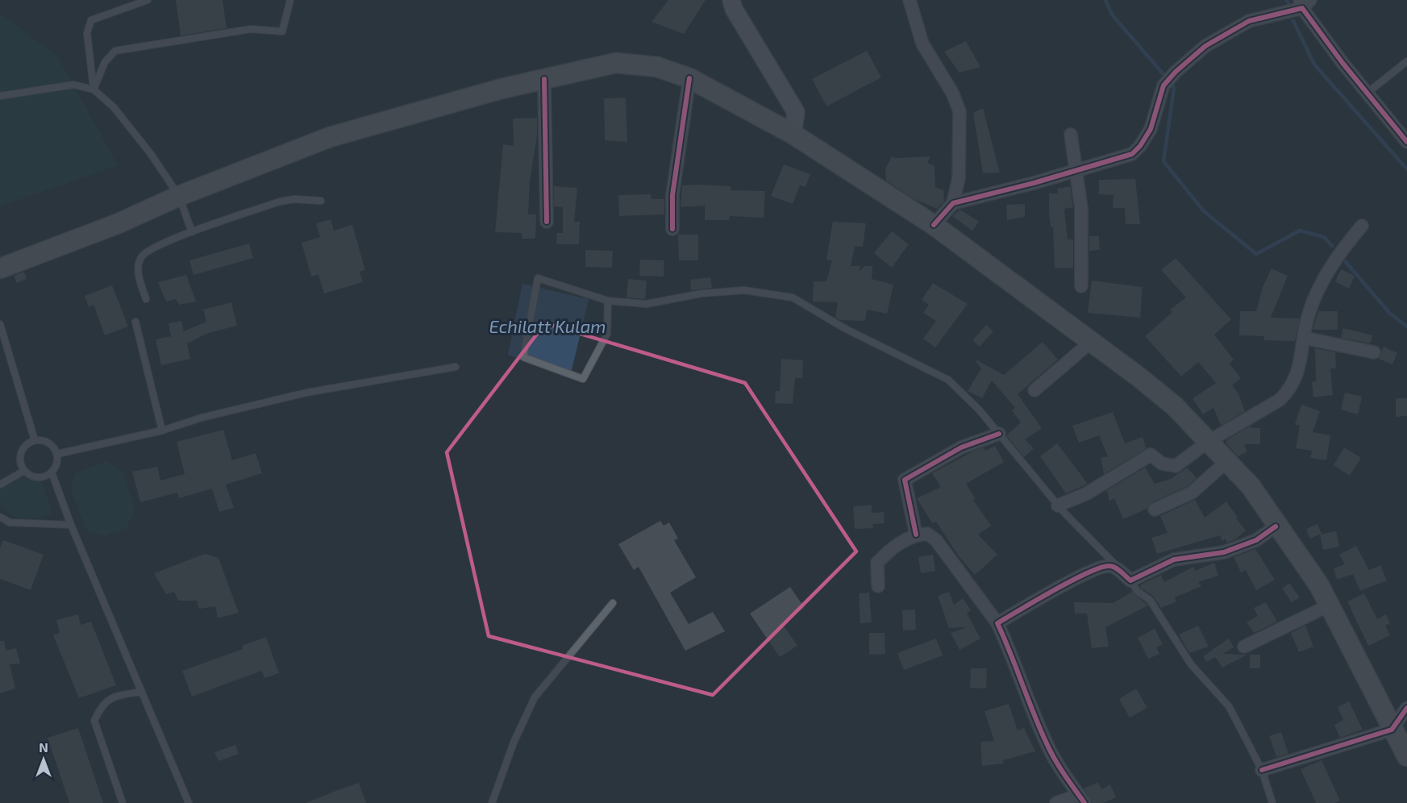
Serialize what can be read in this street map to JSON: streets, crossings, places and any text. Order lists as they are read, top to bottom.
{
  "water": ["Echilatt Kulam"],
  "north": "top"
}
